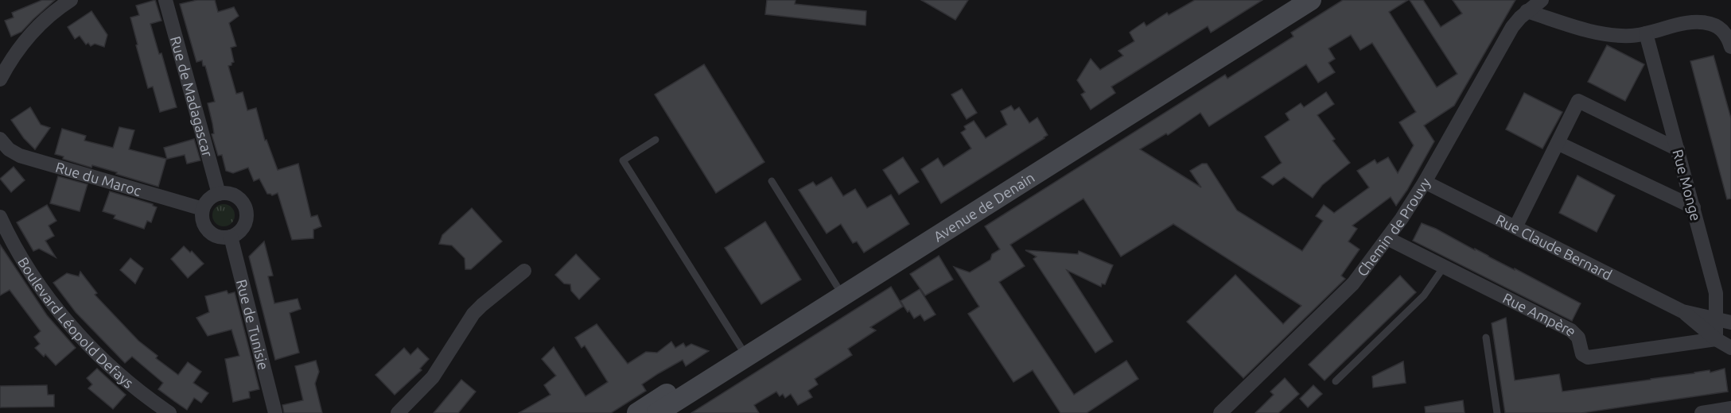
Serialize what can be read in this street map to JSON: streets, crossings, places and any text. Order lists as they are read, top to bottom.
{
  "streets": {
    "main road": ["Avenue de Denain"],
    "street": [
      "Rue de Madagascar",
      "Rue du Maroc",
      "Rue Monge",
      "Chemin de Prouvy",
      "Rue Claude Bernard",
      "Rue Ampère",
      "Boulevard Léopold Defays",
      "Rue de Tunisie"
    ]
  },
  "crossings": [
    ["Rue de Madagascar", "Rue du Maroc"],
    ["Rue de Madagascar", "Rue de Tunisie"],
    ["Rue du Maroc", "Rue de Tunisie"],
    ["Rue Monge", "Rue Claude Bernard"],
    ["Rue Monge", "Rue Ampère"],
    ["Chemin de Prouvy", "Rue Claude Bernard"],
    ["Chemin de Prouvy", "Rue Ampère"],
    ["Rue Claude Bernard", "Rue Ampère"]
  ]
}
